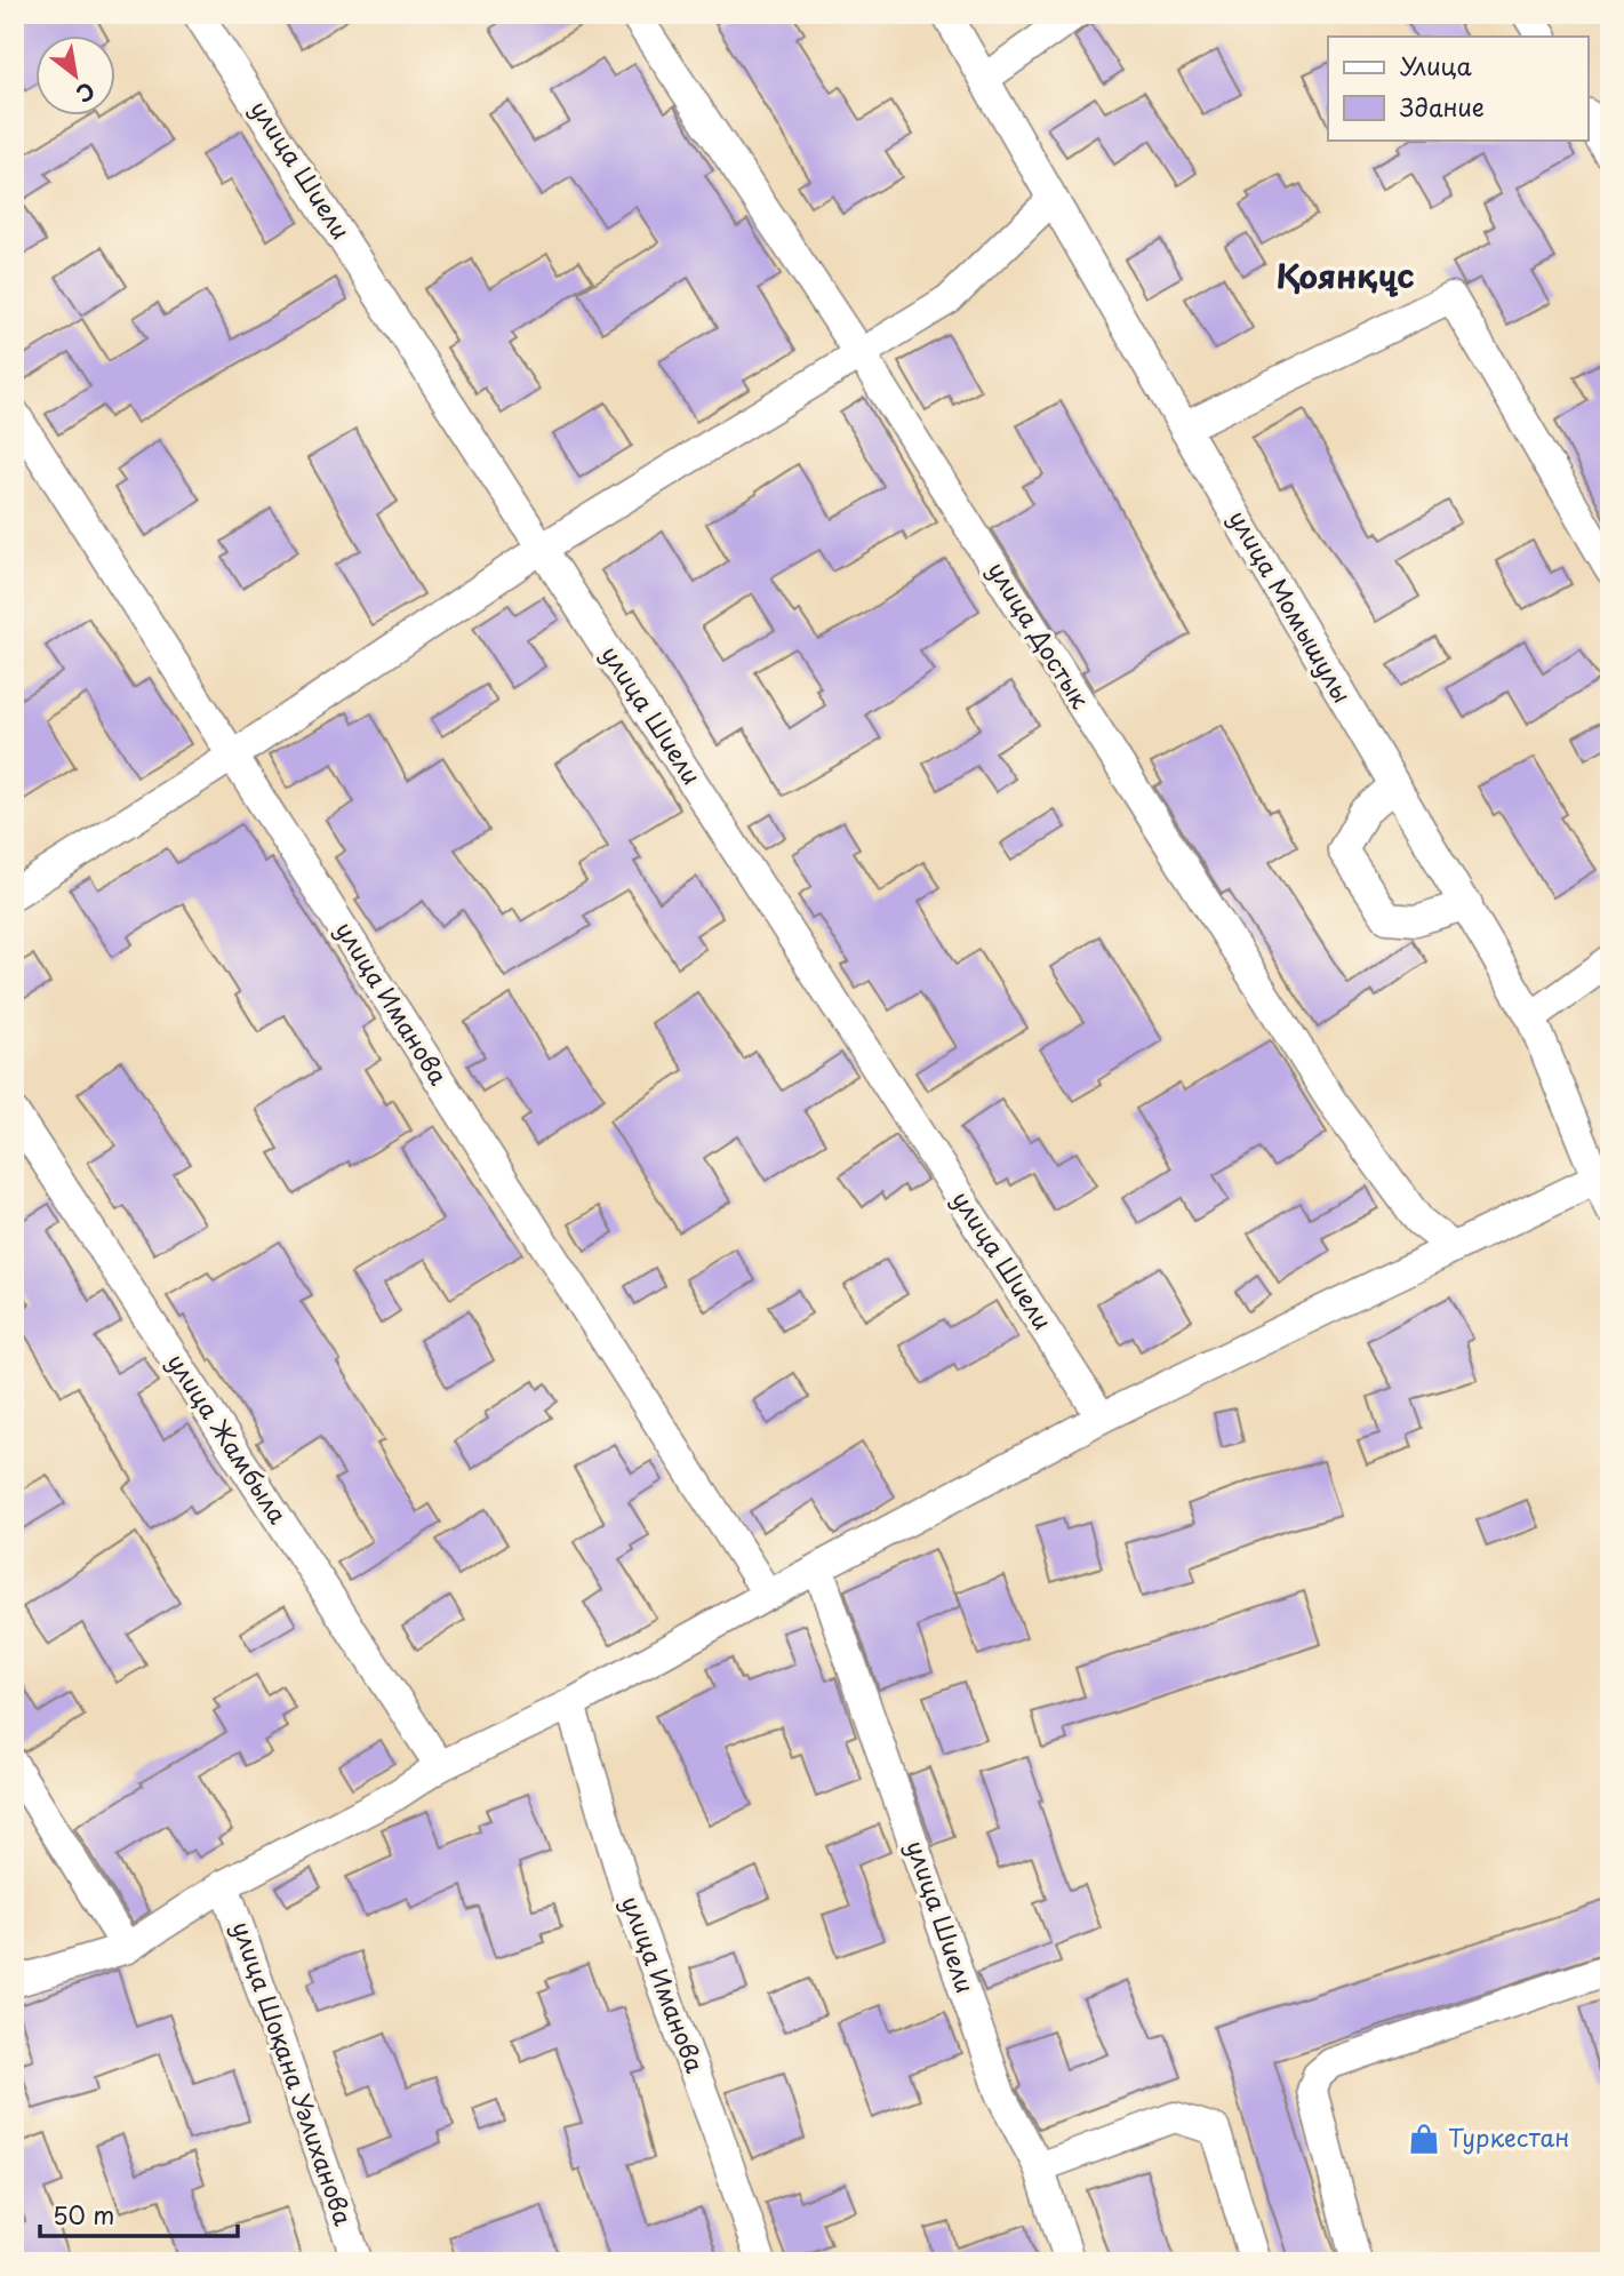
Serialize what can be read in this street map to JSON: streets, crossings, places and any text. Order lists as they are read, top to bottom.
{
  "streets": {
    "street": [
      "улица Шиели",
      "улица Момышулы",
      "улица Достык",
      "улица Иманова",
      "улица Жамбыла",
      "улица Шоқана Уәлиханова"
    ]
  },
  "districts": ["Қоянқұс"],
  "places": {
    "shop": ["Туркестан"]
  },
  "legend": ["Улица", "Здание"],
  "scale_bar": "50 m",
  "north": "bottom right"
}
